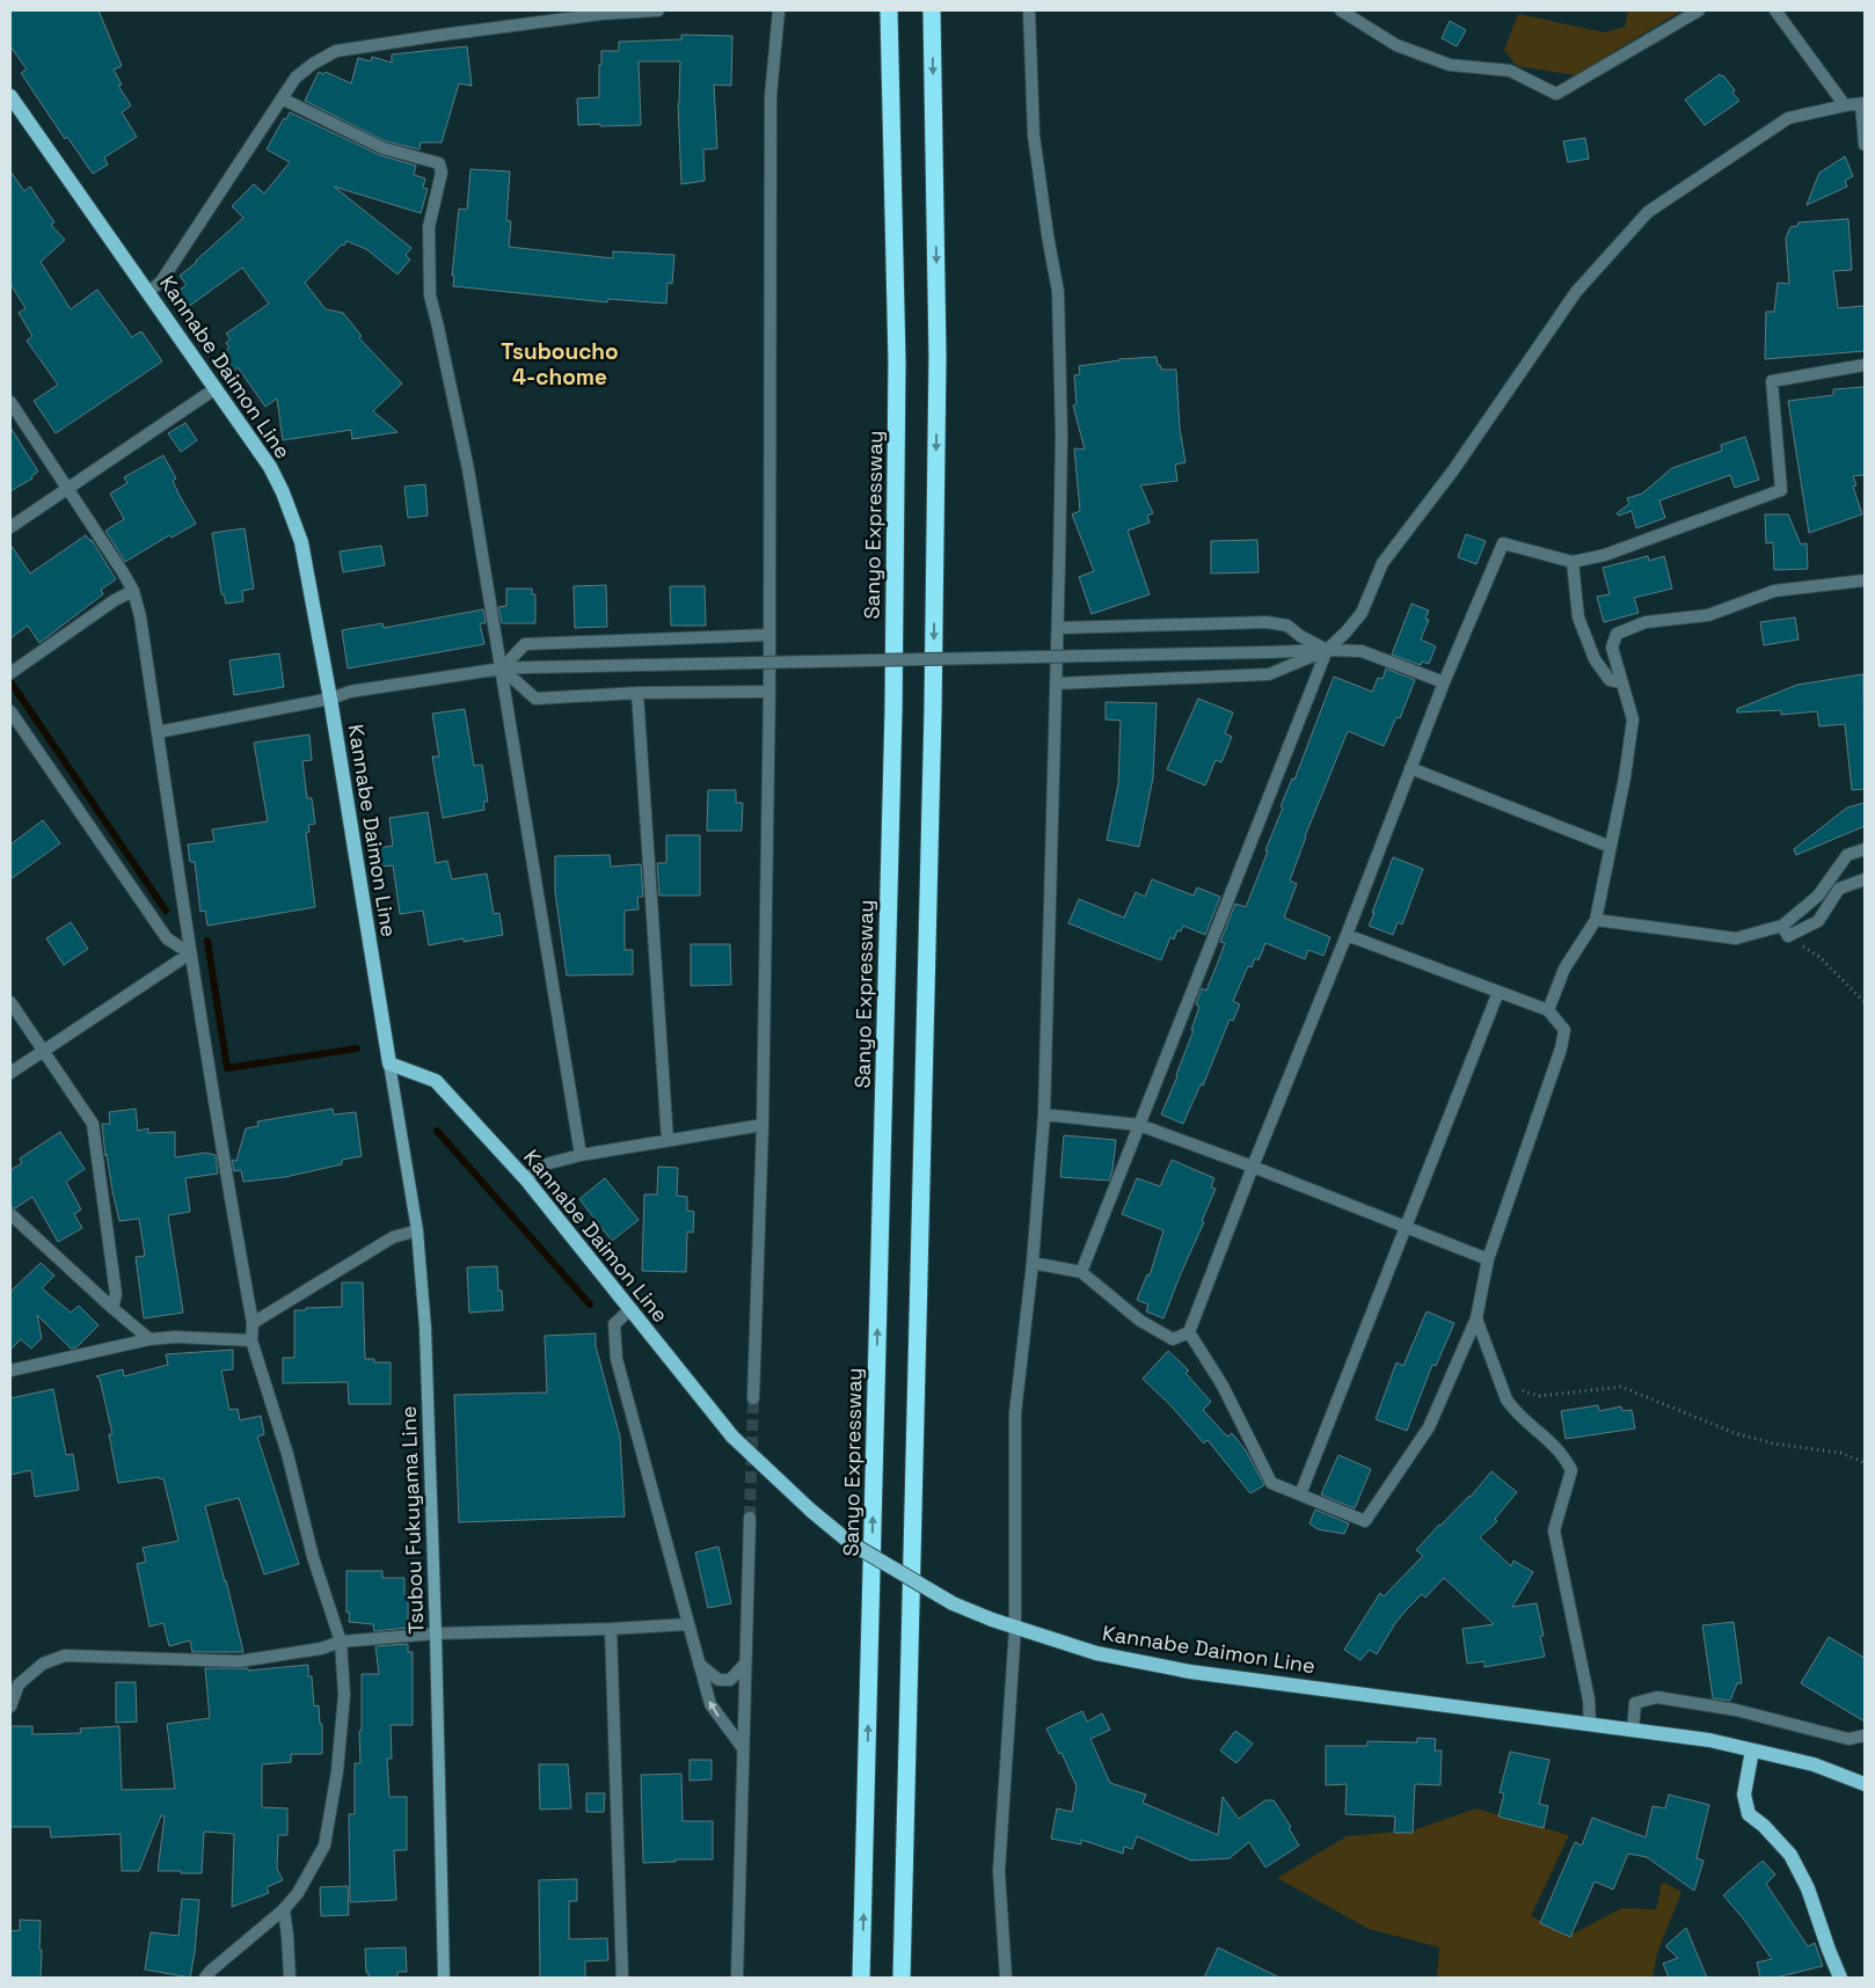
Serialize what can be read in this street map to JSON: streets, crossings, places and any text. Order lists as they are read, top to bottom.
{
  "streets": {
    "highway": ["Sanyo Expressway"],
    "main road": ["Kannabe Daimon Line", "Tsubou Fukuyama Line"]
  },
  "crossings": [
    ["Kannabe Daimon Line", "Tsubou Fukuyama Line"]
  ],
  "districts": ["Tsuboucho 4-chome"]
}
